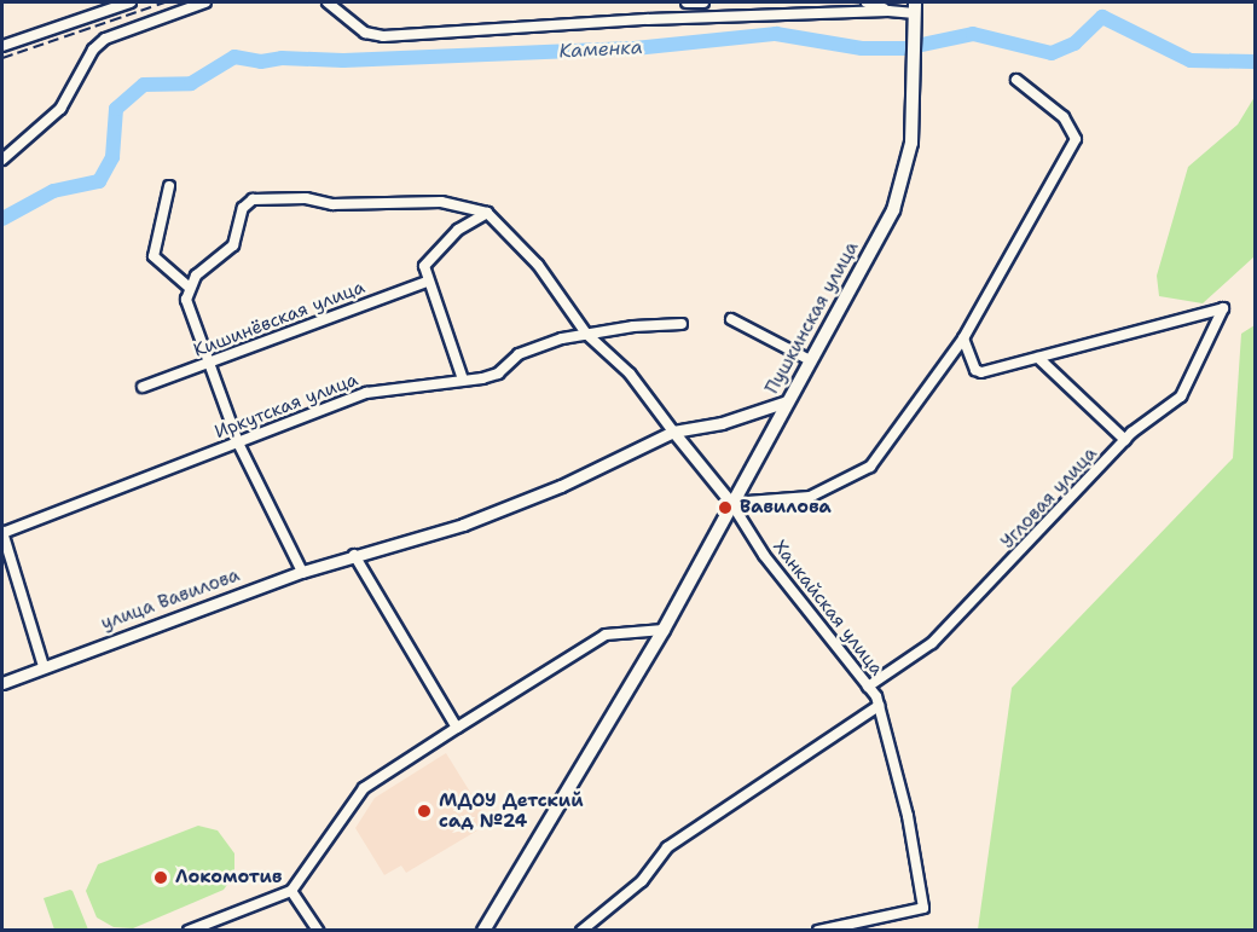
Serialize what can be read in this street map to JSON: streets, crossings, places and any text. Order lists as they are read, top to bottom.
{
  "streets": {
    "main road": ["Пушкинская улица"],
    "street": [
      "Кишинёвская улица",
      "Иркутская улица",
      "Угловая улица",
      "улица Вавилова",
      "Ханкайская улица"
    ]
  },
  "crossings": [
    ["Пушкинская улица", "улица Вавилова"],
    ["Пушкинская улица", "Ханкайская улица"],
    ["Угловая улица", "Ханкайская улица"]
  ],
  "water": ["Каменка"],
  "places": ["Вавилова", "МДОУ Детский сад №24", "Локомотив"]
}
